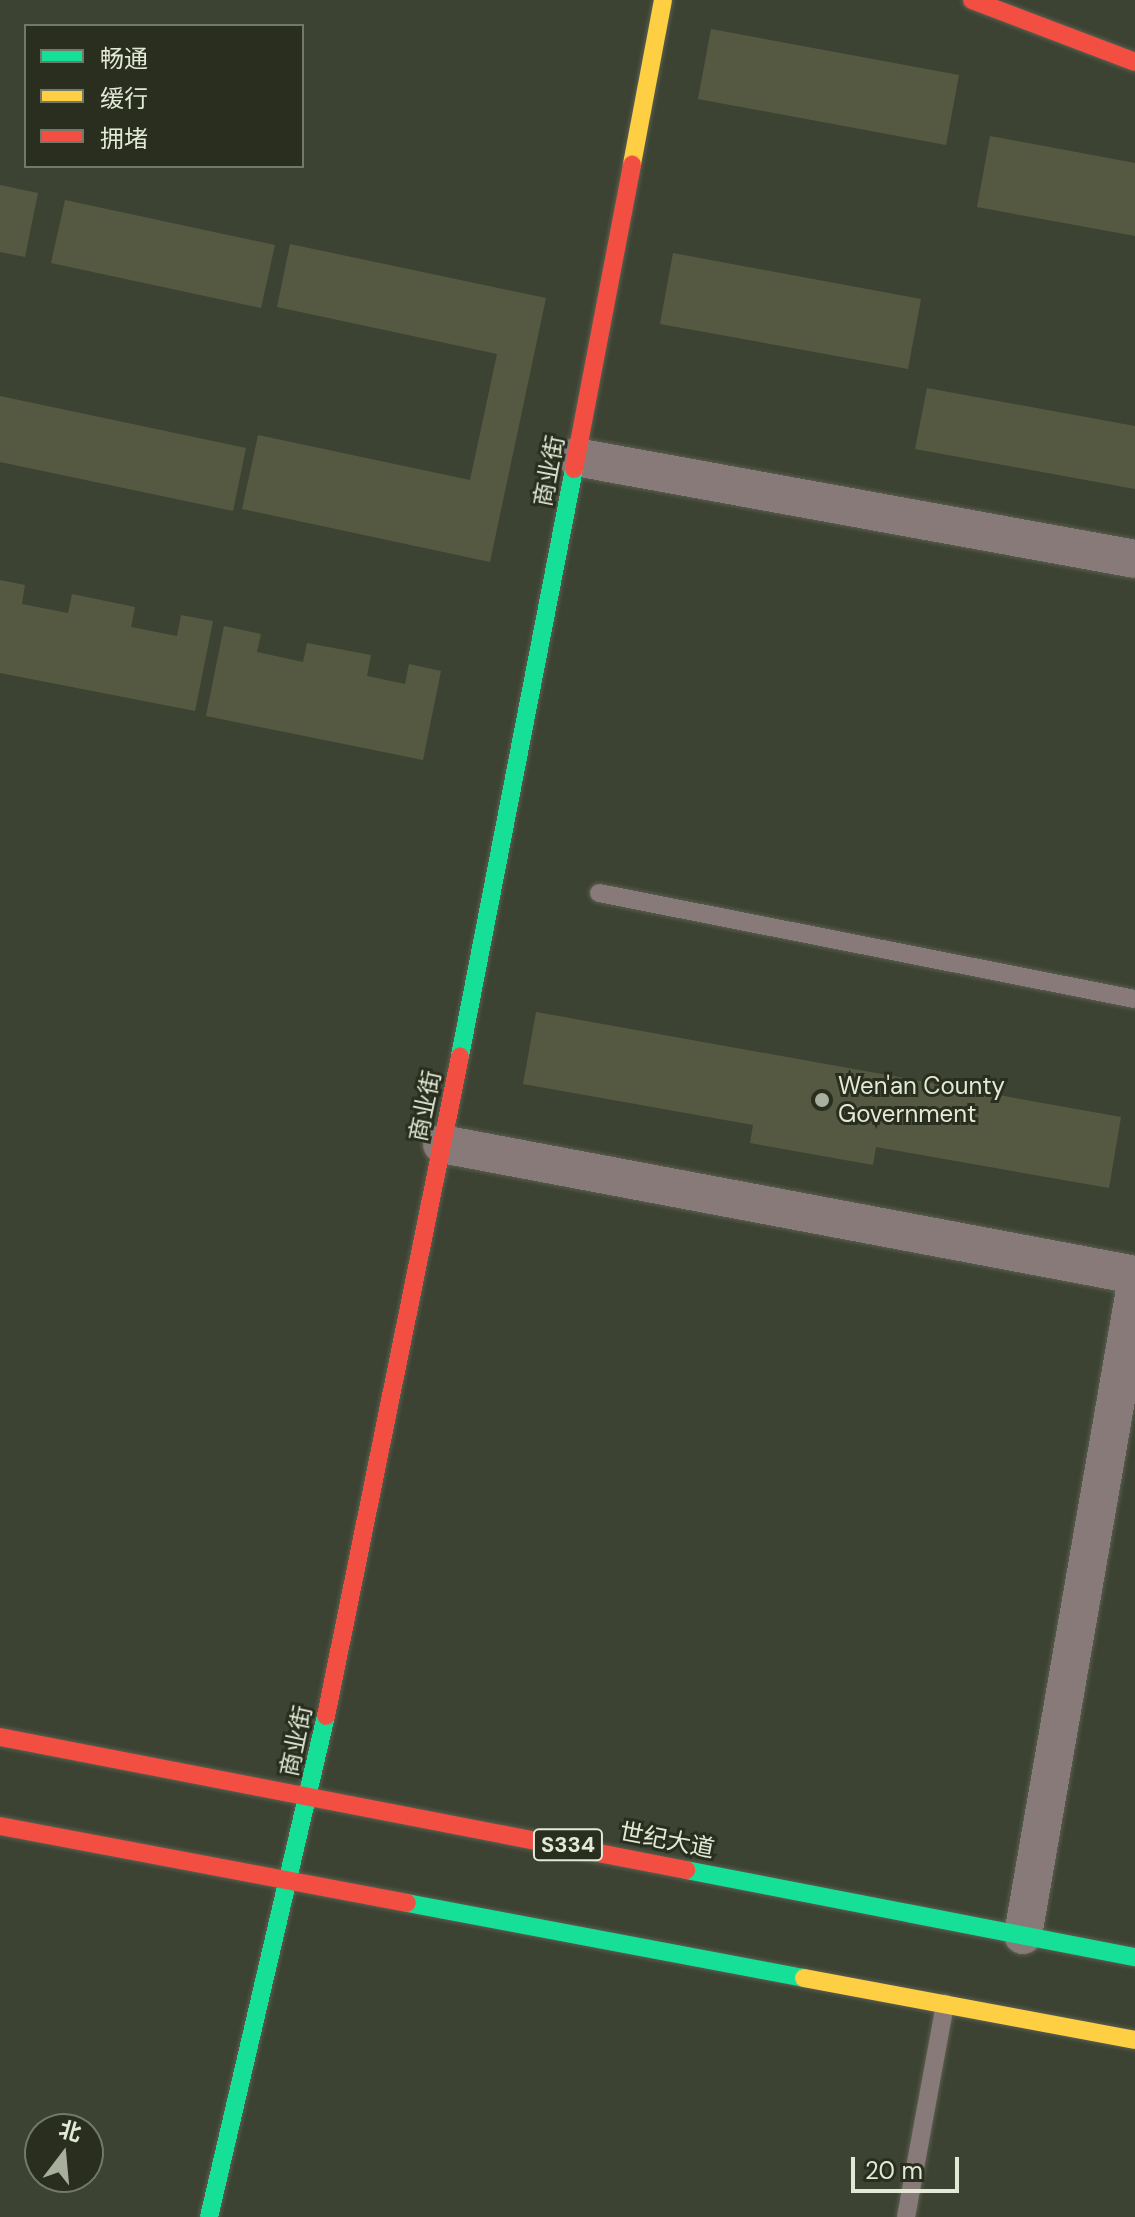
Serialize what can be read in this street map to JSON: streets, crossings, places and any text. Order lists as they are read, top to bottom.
{
  "streets": {
    "street": ["商业街", "世纪大道", "S334"]
  },
  "crossings": [
    ["商业街", "世纪大道"]
  ],
  "places": ["Wen'an County Government"],
  "legend": ["畅通", "缓行", "拥堵"],
  "scale_bar": "20 m",
  "north": "top"
}
